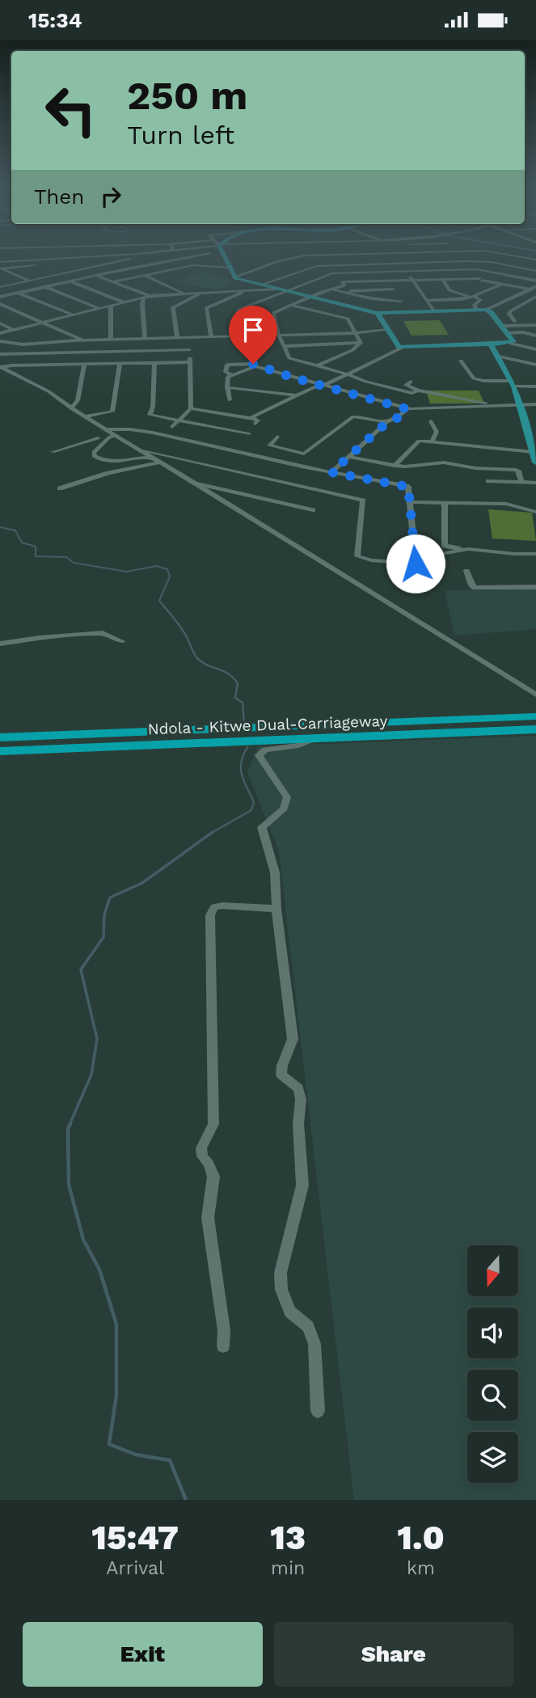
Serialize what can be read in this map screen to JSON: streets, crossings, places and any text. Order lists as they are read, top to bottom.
{
  "streets": {
    "highway": ["Ndola - Kitwe Dual-Carriageway"]
  },
  "north": "bottom",
  "page": {
    "status": "15:34",
    "turn": ["250 m", "Turn left"],
    "then": "Then",
    "eta": [
      "15:47",
      "Arrival",
      "13",
      "min",
      "1.0",
      "km"
    ],
    "buttons": ["Exit", "Share"]
  }
}
